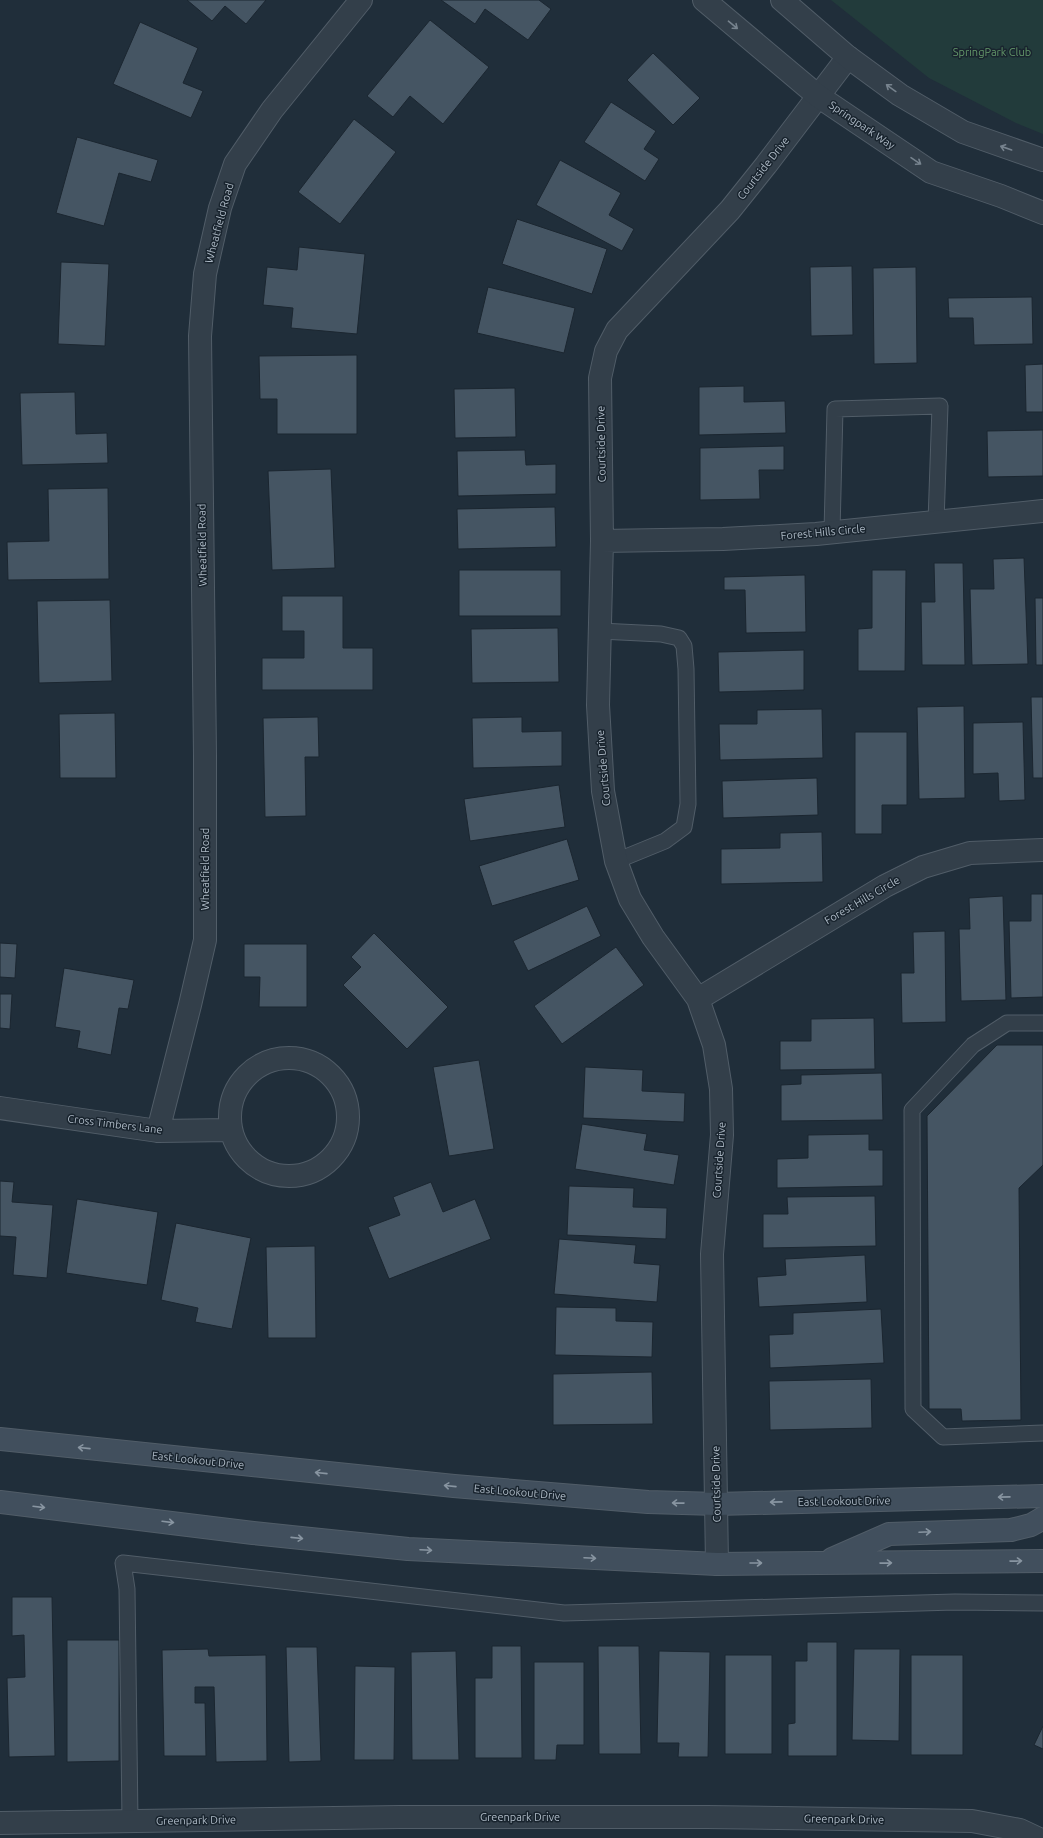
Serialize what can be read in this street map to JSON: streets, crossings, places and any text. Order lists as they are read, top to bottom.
{
  "streets": {
    "main road": ["East Lookout Drive"],
    "street": [
      "Springpark Way",
      "Courtside Drive",
      "Wheatfield Road",
      "Forest Hills Circle",
      "Cross Timbers Lane",
      "Greenpark Drive"
    ]
  },
  "crossings": [
    ["Springpark Way", "Courtside Drive"],
    ["Courtside Drive", "Forest Hills Circle"],
    ["Courtside Drive", "East Lookout Drive"],
    ["Wheatfield Road", "Cross Timbers Lane"]
  ],
  "parks": ["SpringPark Club"]
}
